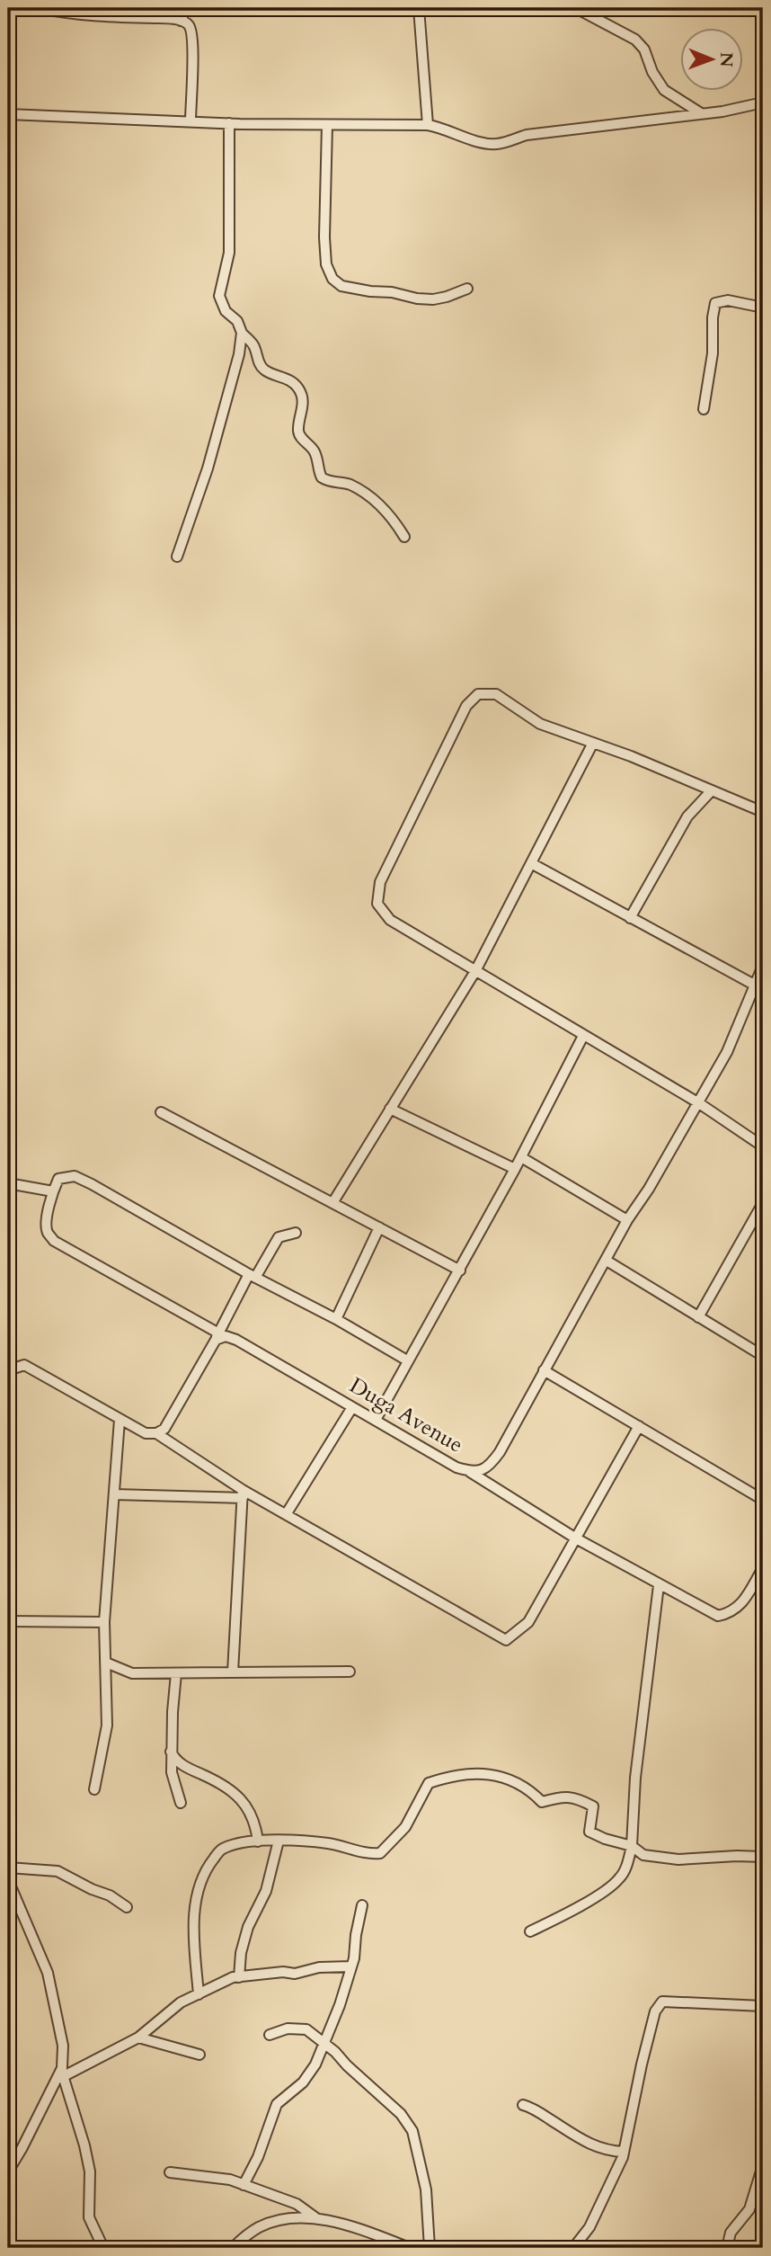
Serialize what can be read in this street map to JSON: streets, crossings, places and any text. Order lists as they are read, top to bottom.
{
  "streets": {
    "street": ["Duga Avenue"]
  },
  "north": "right"
}
